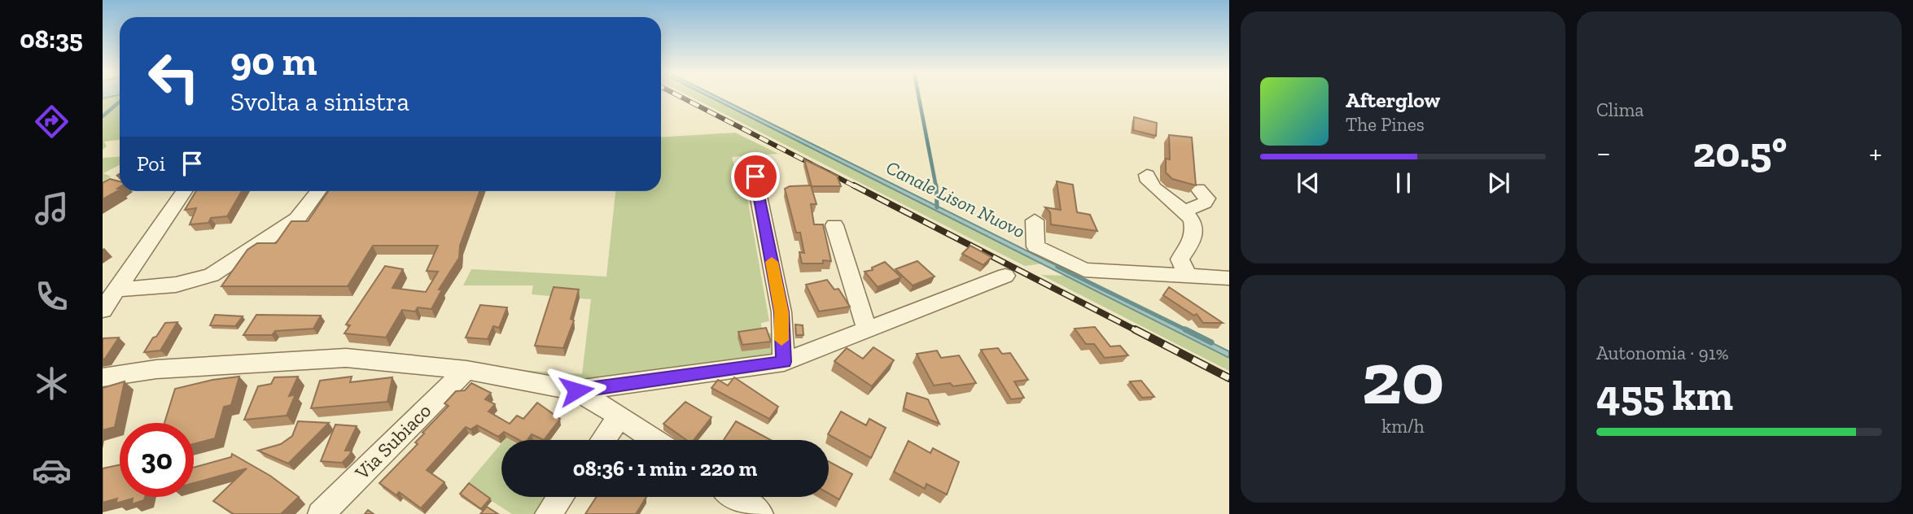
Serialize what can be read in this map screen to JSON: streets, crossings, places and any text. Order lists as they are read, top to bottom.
{
  "streets": {
    "street": ["Via Subiaco"]
  },
  "water": ["Canale Lison Nuovo"],
  "page": {
    "tabs": "08:35",
    "tile": [
      "Clima",
      ["20", "km/h"],
      ["Autonomia · 91%", "455 km"]
    ],
    "turn": ["90 m", "Svolta a sinistra"],
    "song": ["Afterglow", "The Pines"],
    "heat": ["−", "20.5°", "+"],
    "then": "Poi",
    "limit": "30",
    "trip": "08:36 · 1 min · 220 m"
  }
}
